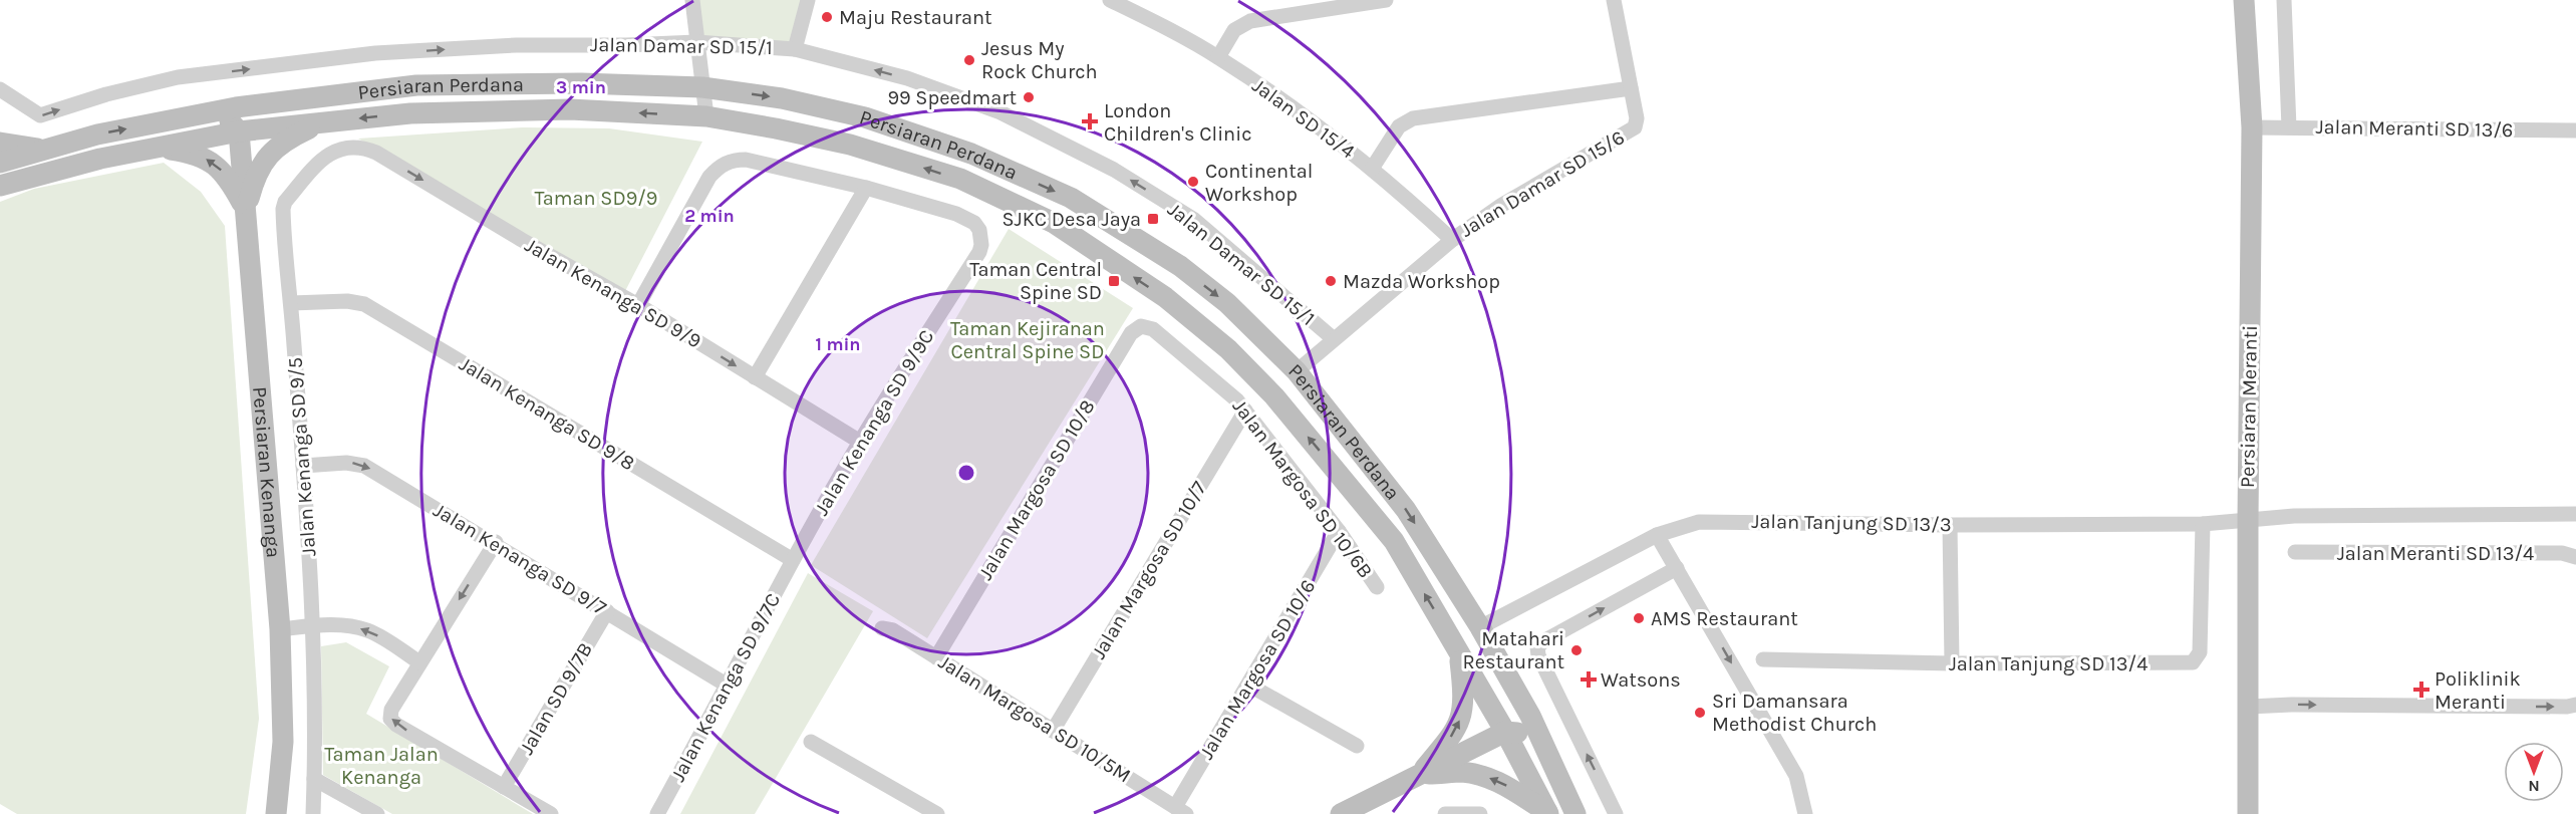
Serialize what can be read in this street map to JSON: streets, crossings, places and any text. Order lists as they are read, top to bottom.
{
  "streets": {
    "main road": ["Persiaran Perdana", "Persiaran Meranti", "Persiaran Kenanga"],
    "street": [
      "Jalan Damar SD 15/1",
      "Jalan SD 15/4",
      "Jalan Meranti SD 13/6",
      "Jalan Damar SD 15/6",
      "Jalan Kenanga SD 9/9",
      "Jalan Kenanga SD 9/8",
      "Jalan Kenanga SD 9/9C",
      "Jalan Kenanga SD 9/5",
      "Jalan Margosa SD 10/6B",
      "Jalan Margosa SD 10/8",
      "Jalan Tanjung SD 13/3",
      "Jalan Meranti SD 13/4",
      "Jalan Kenanga SD 9/7",
      "Jalan Margosa SD 10/7",
      "Jalan Tanjung SD 13/4",
      "Jalan Margosa SD 10/6",
      "Jalan Kenanga SD 9/7C",
      "Jalan SD 9/7B",
      "Jalan Margosa SD 10/5M"
    ]
  },
  "crossings": [
    ["Jalan Damar SD 15/1", "Jalan Damar SD 15/6"],
    ["Persiaran Perdana", "Jalan Damar SD 15/6"],
    ["Persiaran Perdana", "Persiaran Kenanga"],
    ["Persiaran Perdana", "Jalan Tanjung SD 13/3"],
    ["Jalan SD 15/4", "Jalan Damar SD 15/6"],
    ["Jalan Meranti SD 13/6", "Persiaran Meranti"],
    ["Jalan Kenanga SD 9/9", "Jalan Kenanga SD 9/9C"],
    ["Jalan Kenanga SD 9/9", "Jalan Kenanga SD 9/5"],
    ["Persiaran Meranti", "Jalan Tanjung SD 13/3"],
    ["Jalan Kenanga SD 9/8", "Jalan Kenanga SD 9/9C"],
    ["Jalan Kenanga SD 9/8", "Jalan Kenanga SD 9/5"],
    ["Jalan Kenanga SD 9/8", "Jalan Kenanga SD 9/7C"],
    ["Jalan Kenanga SD 9/9C", "Jalan Kenanga SD 9/7C"],
    ["Jalan Kenanga SD 9/5", "Jalan Kenanga SD 9/7"],
    ["Jalan Margosa SD 10/6B", "Jalan Margosa SD 10/8"],
    ["Jalan Margosa SD 10/6B", "Jalan Margosa SD 10/7"],
    ["Jalan Margosa SD 10/6B", "Jalan Margosa SD 10/6"],
    ["Jalan Margosa SD 10/8", "Jalan Margosa SD 10/5M"],
    ["Jalan Tanjung SD 13/3", "Jalan Tanjung SD 13/4"],
    ["Jalan Kenanga SD 9/7", "Jalan Kenanga SD 9/7C"],
    ["Jalan Kenanga SD 9/7", "Jalan SD 9/7B"],
    ["Jalan Margosa SD 10/7", "Jalan Margosa SD 10/5M"],
    ["Jalan Margosa SD 10/6", "Jalan Margosa SD 10/5M"]
  ],
  "one_way": ["Jalan Kenanga SD 9/9", "Jalan Kenanga SD 9/7"],
  "parks": ["Taman SD9/9", "Taman Kejiranan Central Spine SD", "Taman Jalan Kenanga"],
  "places": {
    "other": [
      "Maju Restaurant",
      "Jesus My Rock Church",
      "99 Speedmart",
      "Continental Workshop",
      "Mazda Workshop",
      "AMS Restaurant",
      "Matahari Restaurant",
      "Sri Damansara Methodist Church"
    ],
    "health": ["London Children's Clinic", "Watsons", "Poliklinik Meranti"],
    "transit": ["SJKC Desa Jaya", "Taman Central Spine SD"]
  },
  "north": "bottom",
  "rings": ["3 min", "2 min", "1 min"]
}
